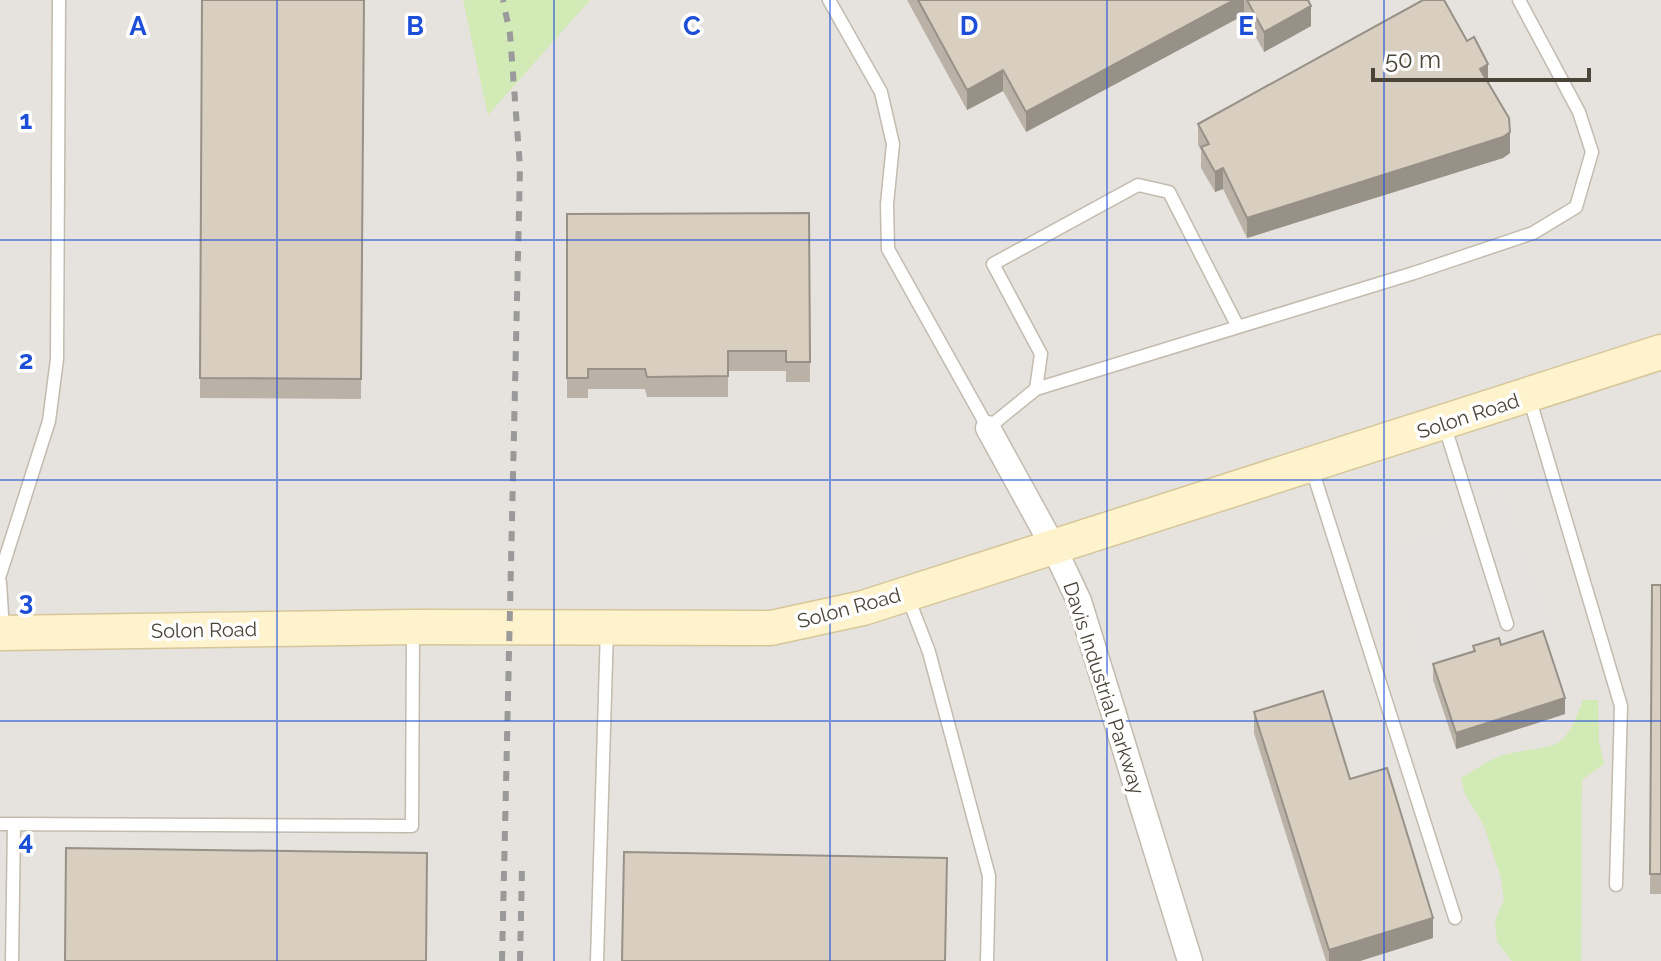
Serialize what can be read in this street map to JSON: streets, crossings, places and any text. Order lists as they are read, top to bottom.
{
  "streets": {
    "street": ["Solon Road", "Davis Industrial Parkway"]
  },
  "crossings": [
    ["Solon Road", "Davis Industrial Parkway"]
  ],
  "scale_bar": "50 m",
  "grid": {
    "columns": [
      "A",
      "B",
      "C",
      "D",
      "E"
    ],
    "rows": [
      "1",
      "2",
      "3",
      "4"
    ]
  }
}
